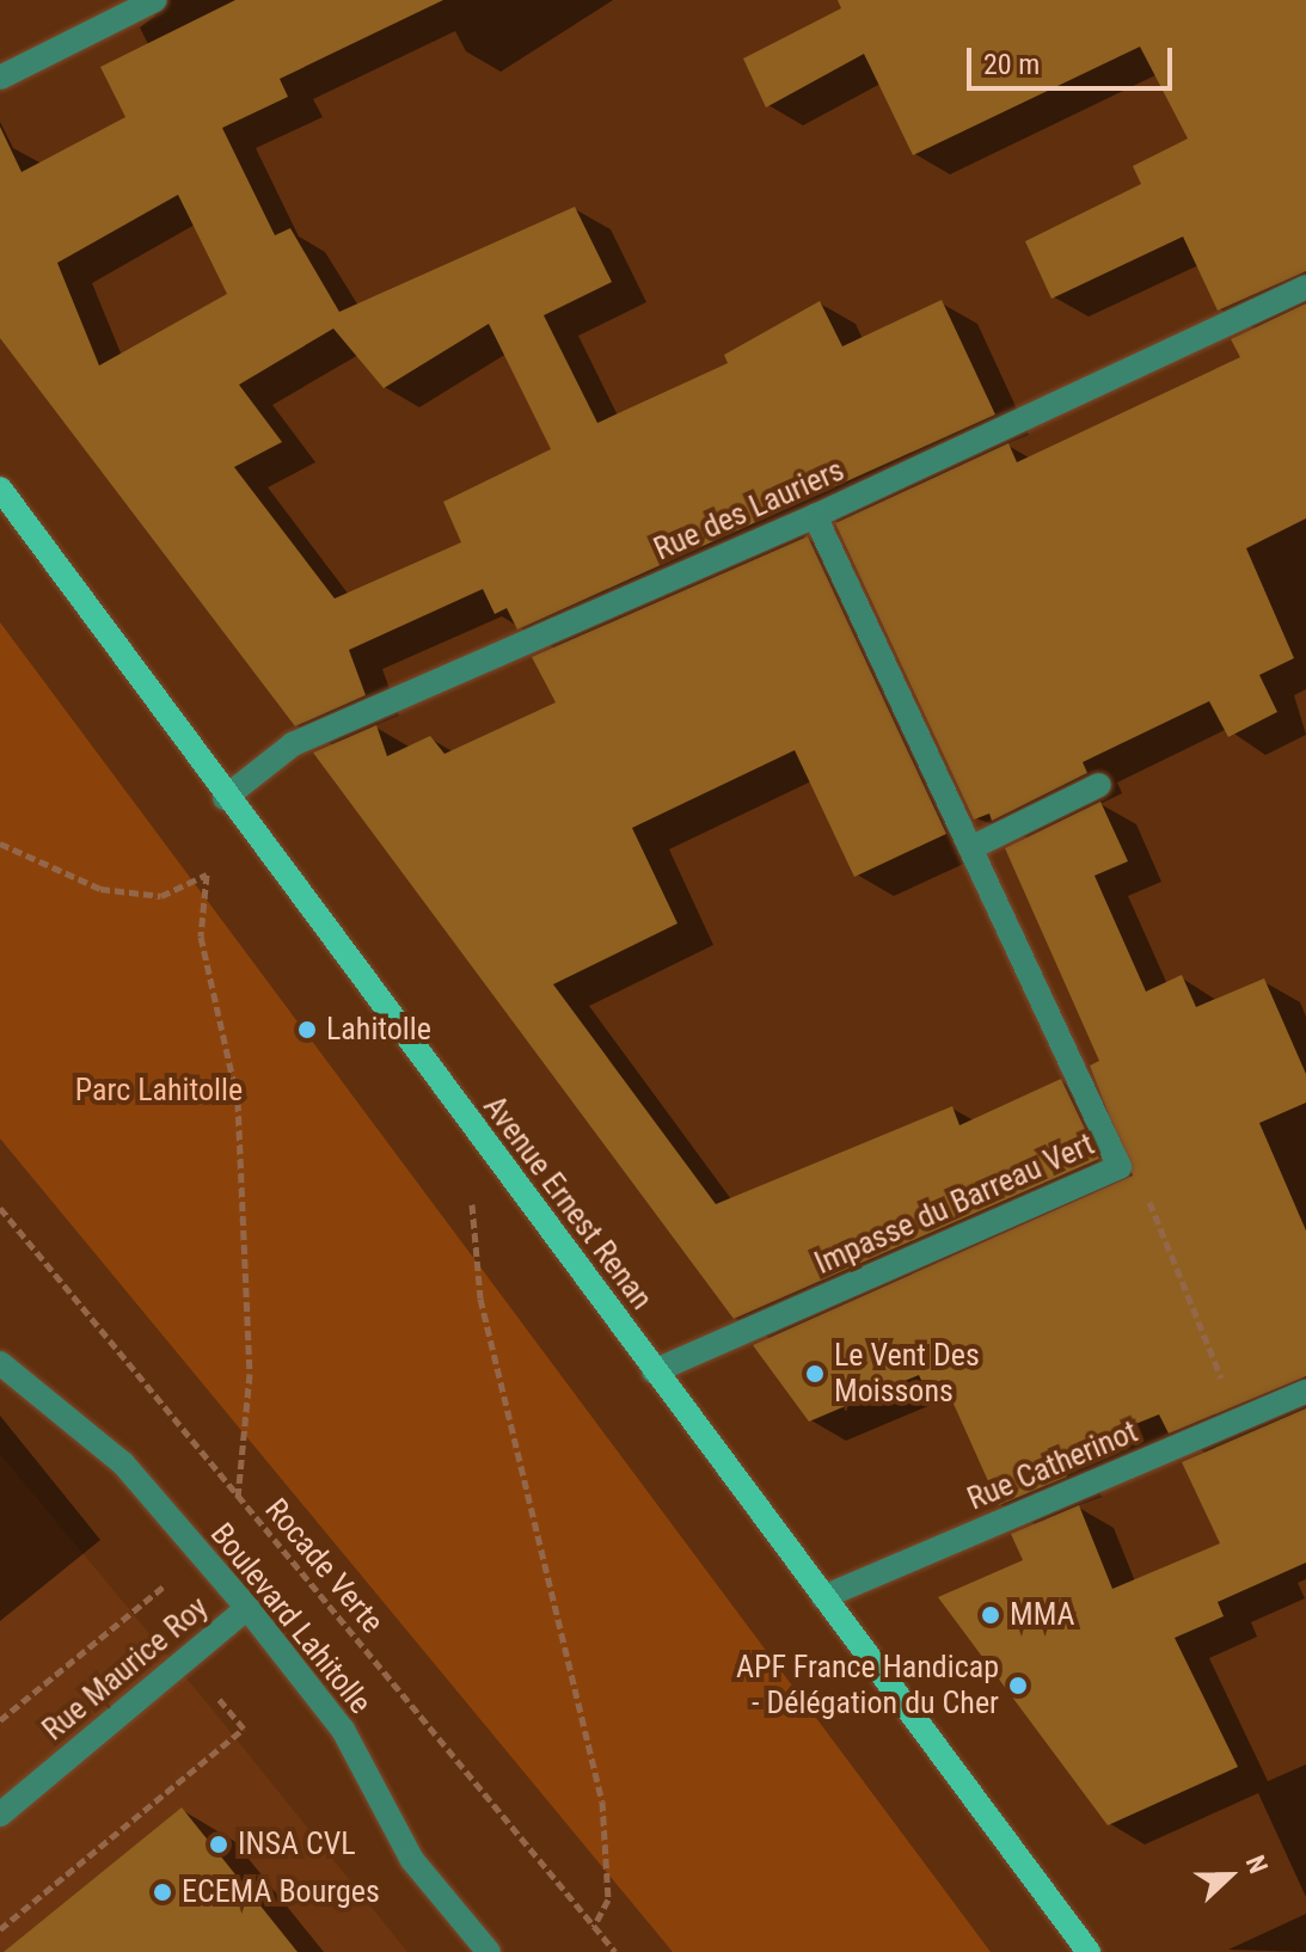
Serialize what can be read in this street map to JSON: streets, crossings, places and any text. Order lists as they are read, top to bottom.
{
  "streets": {
    "main road": ["Avenue Ernest Renan"],
    "street": [
      "Rue des Lauriers",
      "Impasse du Barreau Vert",
      "Rue Catherinot",
      "Boulevard Lahitolle",
      "Rue Maurice Roy"
    ],
    "path": ["Rocade Verte"]
  },
  "crossings": [
    ["Rue des Lauriers", "Avenue Ernest Renan"],
    ["Rue des Lauriers", "Impasse du Barreau Vert"],
    ["Avenue Ernest Renan", "Impasse du Barreau Vert"],
    ["Avenue Ernest Renan", "Rue Catherinot"],
    ["Boulevard Lahitolle", "Rue Maurice Roy"]
  ],
  "parks": ["Parc Lahitolle"],
  "places": [
    "Lahitolle",
    "Le Vent Des Moissons",
    "MMA",
    "APF France Handicap - Délégation du Cher",
    "INSA CVL",
    "ECEMA Bourges"
  ],
  "scale_bar": "20 m",
  "north": "right"
}
